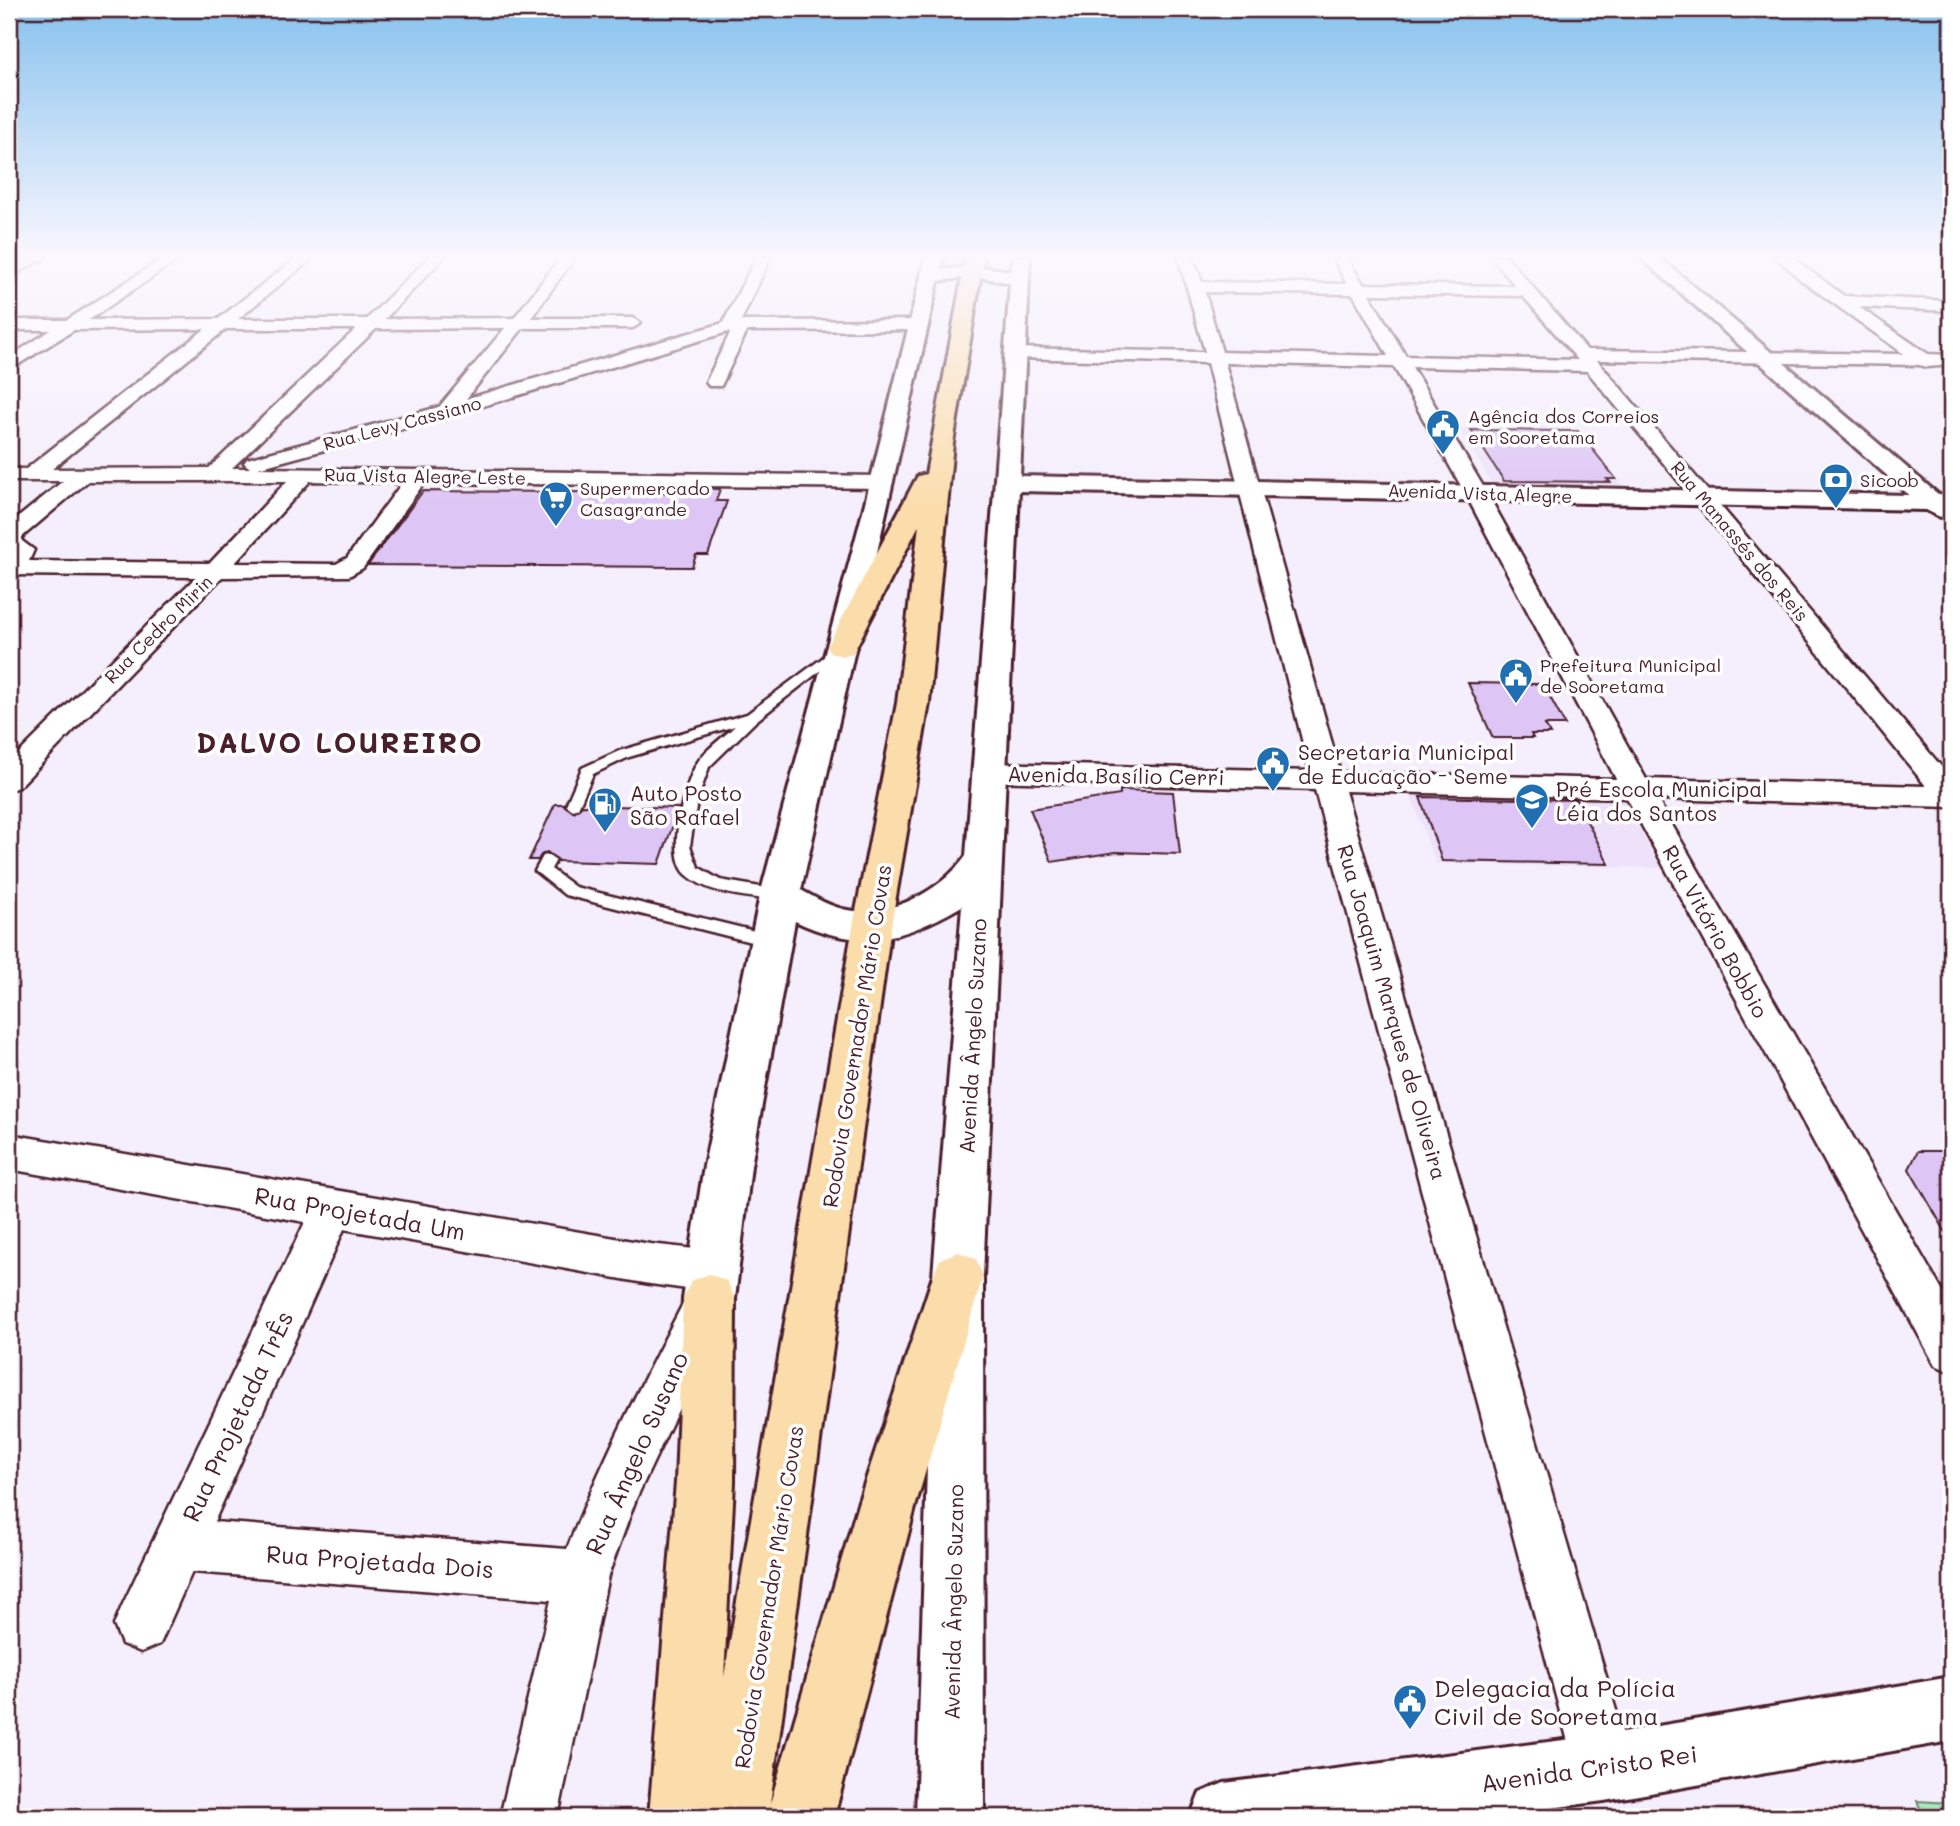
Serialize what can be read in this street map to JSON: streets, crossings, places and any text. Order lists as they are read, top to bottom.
{
  "streets": {
    "highway": ["Rodovia Governador Mário Covas"],
    "main road": ["Avenida Vista Alegre", "Avenida Ângelo Suzano", "Avenida Cristo Rei"],
    "street": [
      "Rua Levy Cassiano",
      "Rua Vista Alegre Leste",
      "Rua Manassés dos Reis",
      "Rua Cedro Mirin",
      "Avenida Basílio Cerri",
      "Rua Vitório Bobbio",
      "Rua Joaquim Marques de Oliveira",
      "Rua Projetada Um",
      "Rua Projetada TrÊs",
      "Rua Ângelo Susano",
      "Rua Projetada Dois"
    ]
  },
  "crossings": [
    ["Rua Levy Cassiano", "Rua Vista Alegre Leste"],
    ["Rua Vista Alegre Leste", "Rua Cedro Mirin"],
    ["Avenida Vista Alegre", "Rua Manassés dos Reis"],
    ["Avenida Vista Alegre", "Rua Vitório Bobbio"],
    ["Avenida Vista Alegre", "Rua Joaquim Marques de Oliveira"],
    ["Avenida Vista Alegre", "Avenida Ângelo Suzano"],
    ["Rua Manassés dos Reis", "Avenida Basílio Cerri"],
    ["Avenida Basílio Cerri", "Rua Vitório Bobbio"],
    ["Avenida Basílio Cerri", "Rua Joaquim Marques de Oliveira"],
    ["Avenida Basílio Cerri", "Avenida Ângelo Suzano"],
    ["Rua Joaquim Marques de Oliveira", "Avenida Cristo Rei"],
    ["Rua Projetada Um", "Rua Projetada TrÊs"],
    ["Rua Projetada Um", "Rua Ângelo Susano"],
    ["Rua Projetada TrÊs", "Rua Projetada Dois"],
    ["Rua Ângelo Susano", "Rua Projetada Dois"]
  ],
  "districts": ["DALVO LOUREIRO"],
  "places": {
    "public building": [
      "Agência dos Correios em Sooretama",
      "Prefeitura Municipal de Sooretama",
      "Secretaria Municipal de Educação - Seme",
      "Delegacia da Polícia Civil de Sooretama"
    ],
    "bank": ["Sicoob"],
    "supermarket": ["Supermercado Casagrande"],
    "school or university": ["Pré Escola Municipal Léia dos Santos"],
    "fuel station": ["Auto Posto São Rafael"]
  }
}
